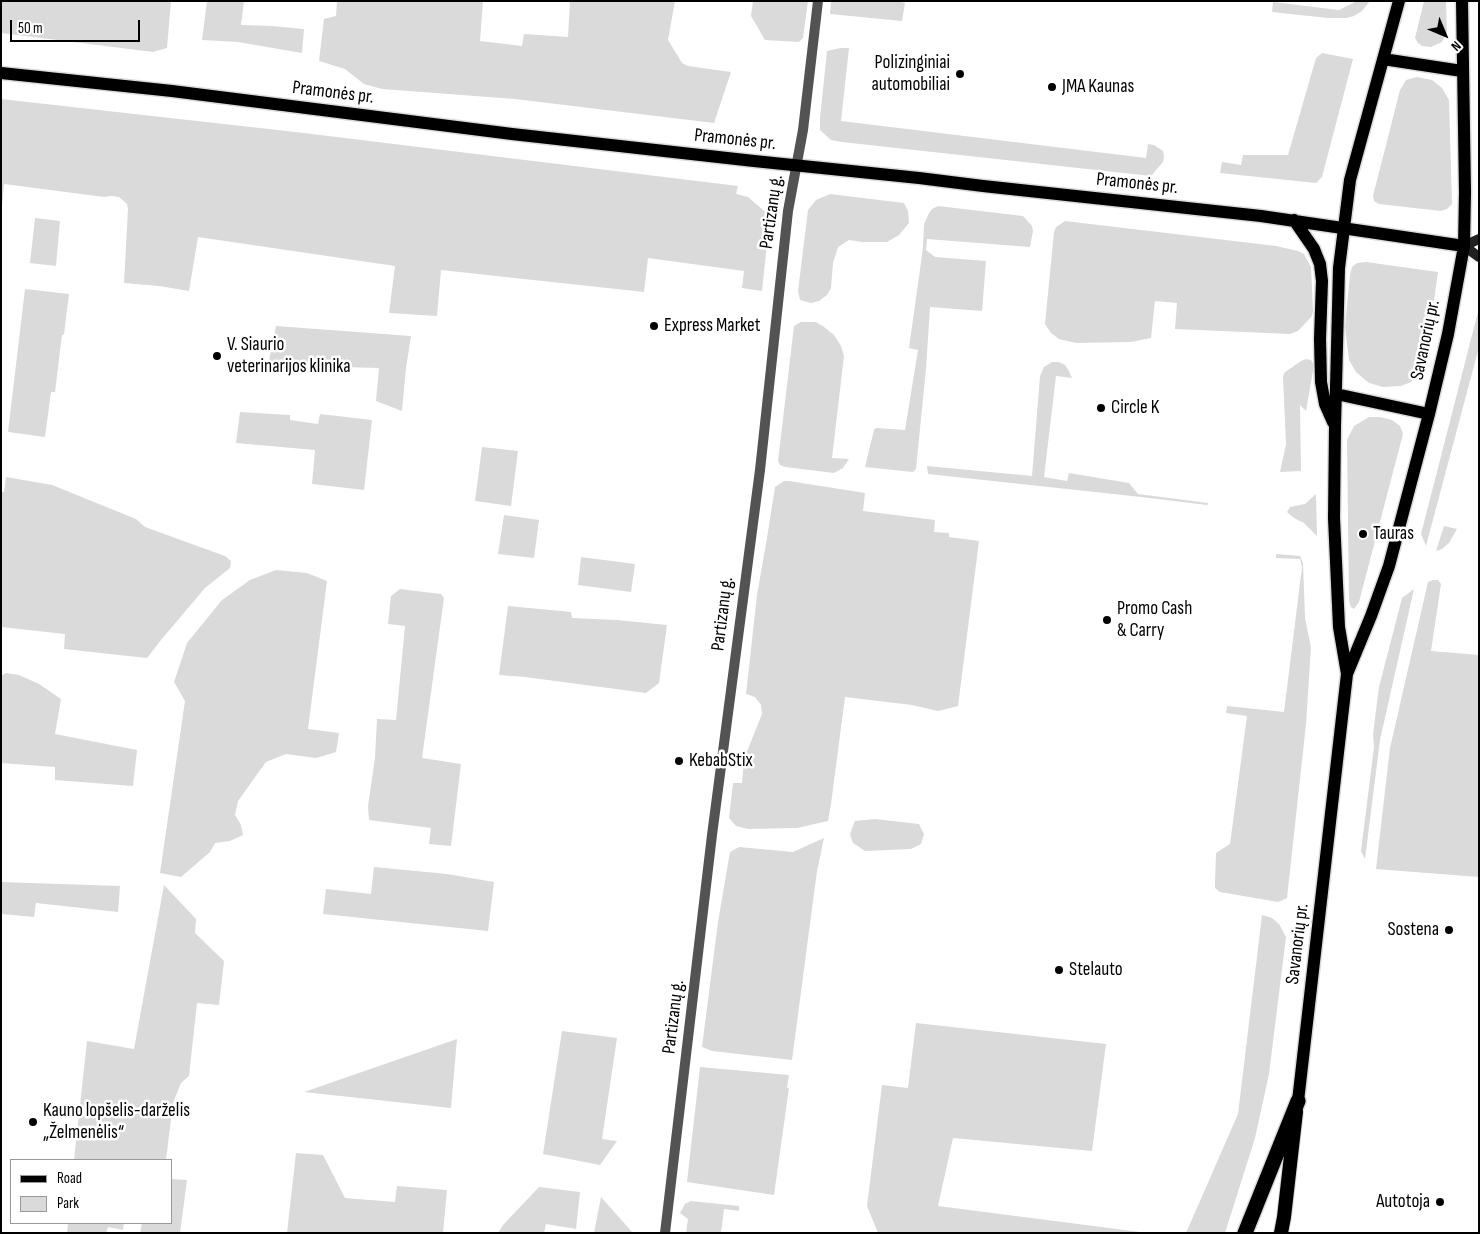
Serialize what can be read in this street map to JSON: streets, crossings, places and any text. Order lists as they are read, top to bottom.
{
  "streets": {
    "highway": ["Savanorių pr."],
    "main road": ["Pramonės pr."],
    "street": ["Partizanų g."]
  },
  "crossings": [
    ["Pramonės pr.", "Partizanų g."],
    ["Pramonės pr.", "Savanorių pr."]
  ],
  "places": [
    "Polizinginiai automobiliai",
    "JMA Kaunas",
    "Express Market",
    "V. Siaurio veterinarijos klinika",
    "Circle K",
    "Tauras",
    "Promo Cash & Carry",
    "KebabStix",
    "Sostena",
    "Stelauto",
    "Kauno lopšelis-darželis „Želmenėlis“",
    "Autotoja"
  ],
  "legend": ["Road", "Park"],
  "scale_bar": "50 m",
  "north": "bottom right"
}
